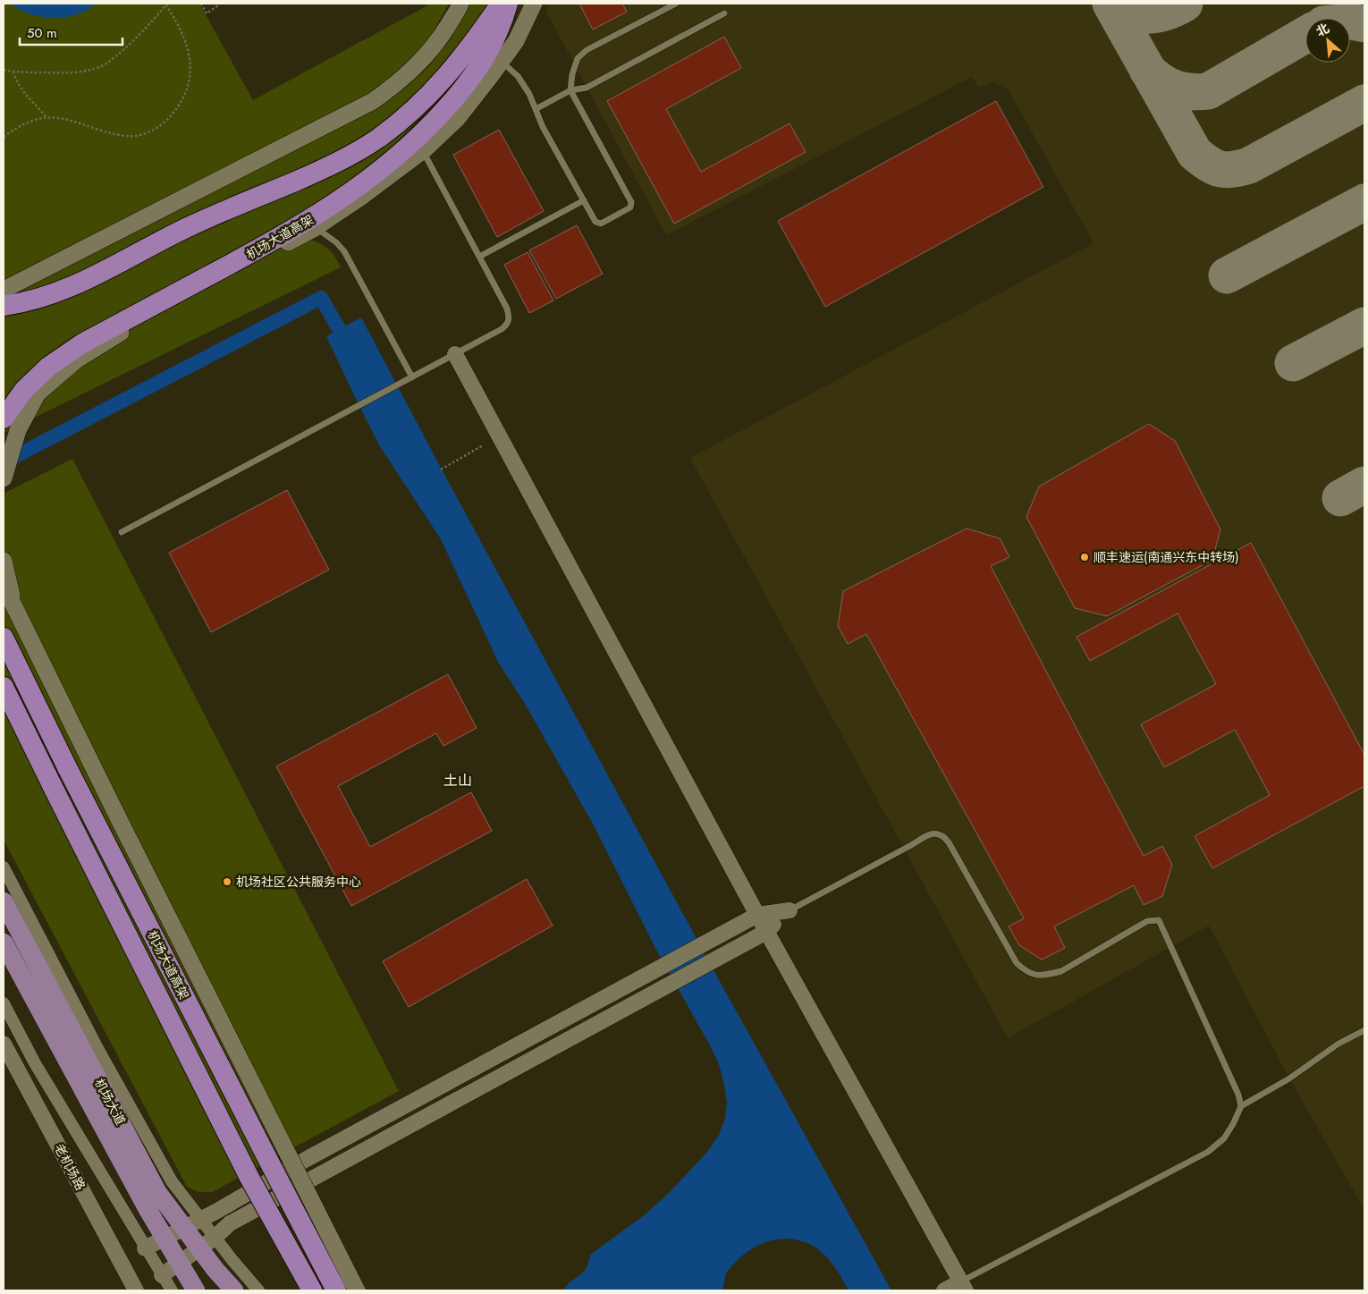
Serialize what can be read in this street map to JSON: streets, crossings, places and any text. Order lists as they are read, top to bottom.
{
  "streets": {
    "highway": ["机场大道高架"],
    "main road": ["机场大道"],
    "street": ["老机场路"]
  },
  "districts": ["土山"],
  "places": ["顺丰速运(南通兴东中转场)", "机场社区公共服务中心"],
  "scale_bar": "50 m",
  "north": "top left"
}
